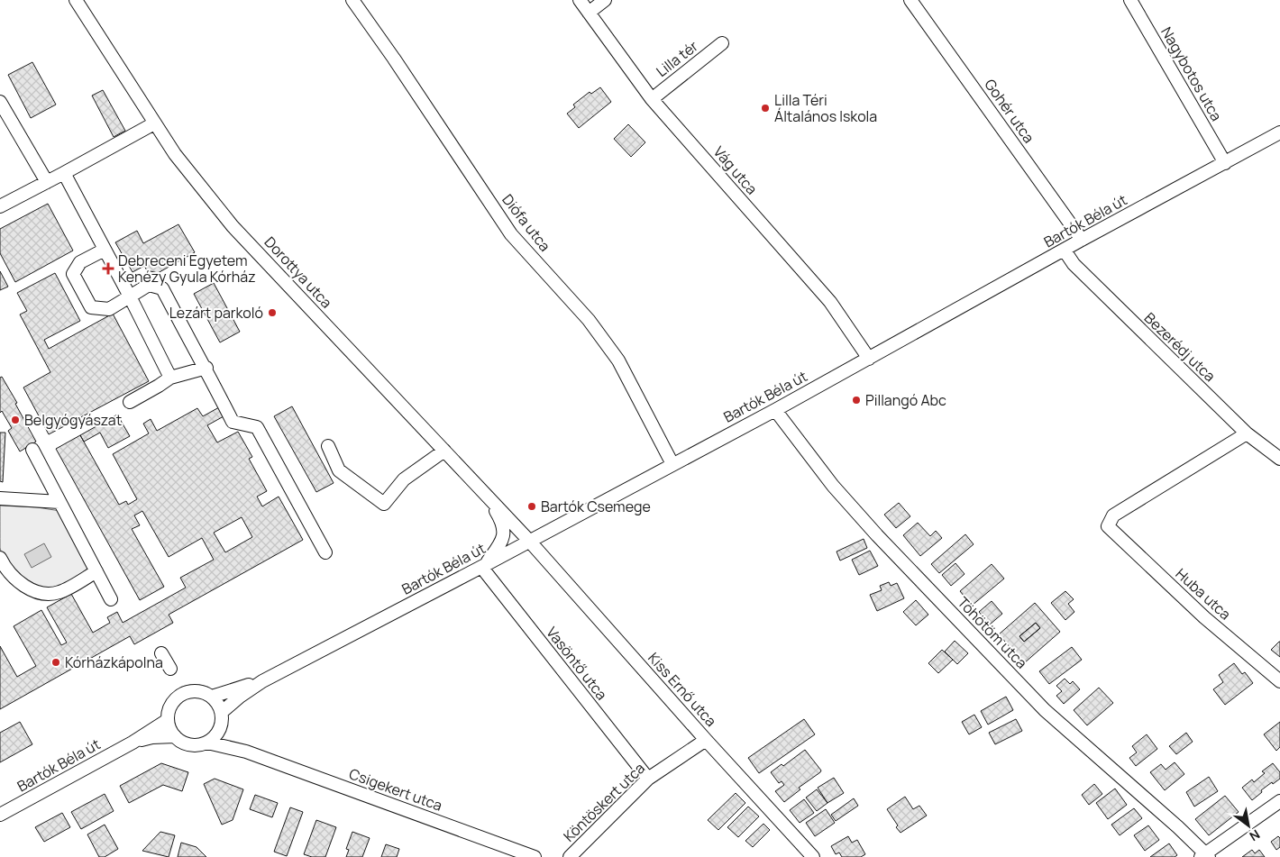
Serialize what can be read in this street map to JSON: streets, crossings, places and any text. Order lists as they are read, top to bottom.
{
  "streets": {
    "street": [
      "Lilla tér",
      "Nagybotos utca",
      "Gohér utca",
      "Vág utca",
      "Bartók Béla út",
      "Diófa utca",
      "Dorottya utca",
      "Bezerédj utca",
      "Huba utca",
      "Töhötöm utca",
      "Vasöntő utca",
      "Kiss Ernő utca",
      "Csigekert utca",
      "Köntöskert utca"
    ]
  },
  "crossings": [
    ["Lilla tér", "Vág utca"],
    ["Nagybotos utca", "Bartók Béla út"],
    ["Gohér utca", "Bartók Béla út"],
    ["Vág utca", "Bartók Béla út"],
    ["Bartók Béla út", "Diófa utca"],
    ["Bartók Béla út", "Dorottya utca"],
    ["Bartók Béla út", "Bezerédj utca"],
    ["Bartók Béla út", "Töhötöm utca"],
    ["Bartók Béla út", "Vasöntő utca"],
    ["Bartók Béla út", "Kiss Ernő utca"],
    ["Dorottya utca", "Kiss Ernő utca"],
    ["Bezerédj utca", "Huba utca"],
    ["Vasöntő utca", "Köntöskert utca"],
    ["Kiss Ernő utca", "Köntöskert utca"]
  ],
  "places": {
    "other": [
      "Lilla Téri Általános Iskola",
      "Lezárt parkoló",
      "Pillangó Abc",
      "Belgyógyászat",
      "Bartók Csemege",
      "Kórházkápolna"
    ],
    "health": ["Debreceni Egyetem Kenézy Gyula Kórház"]
  },
  "north": "bottom right"
}
